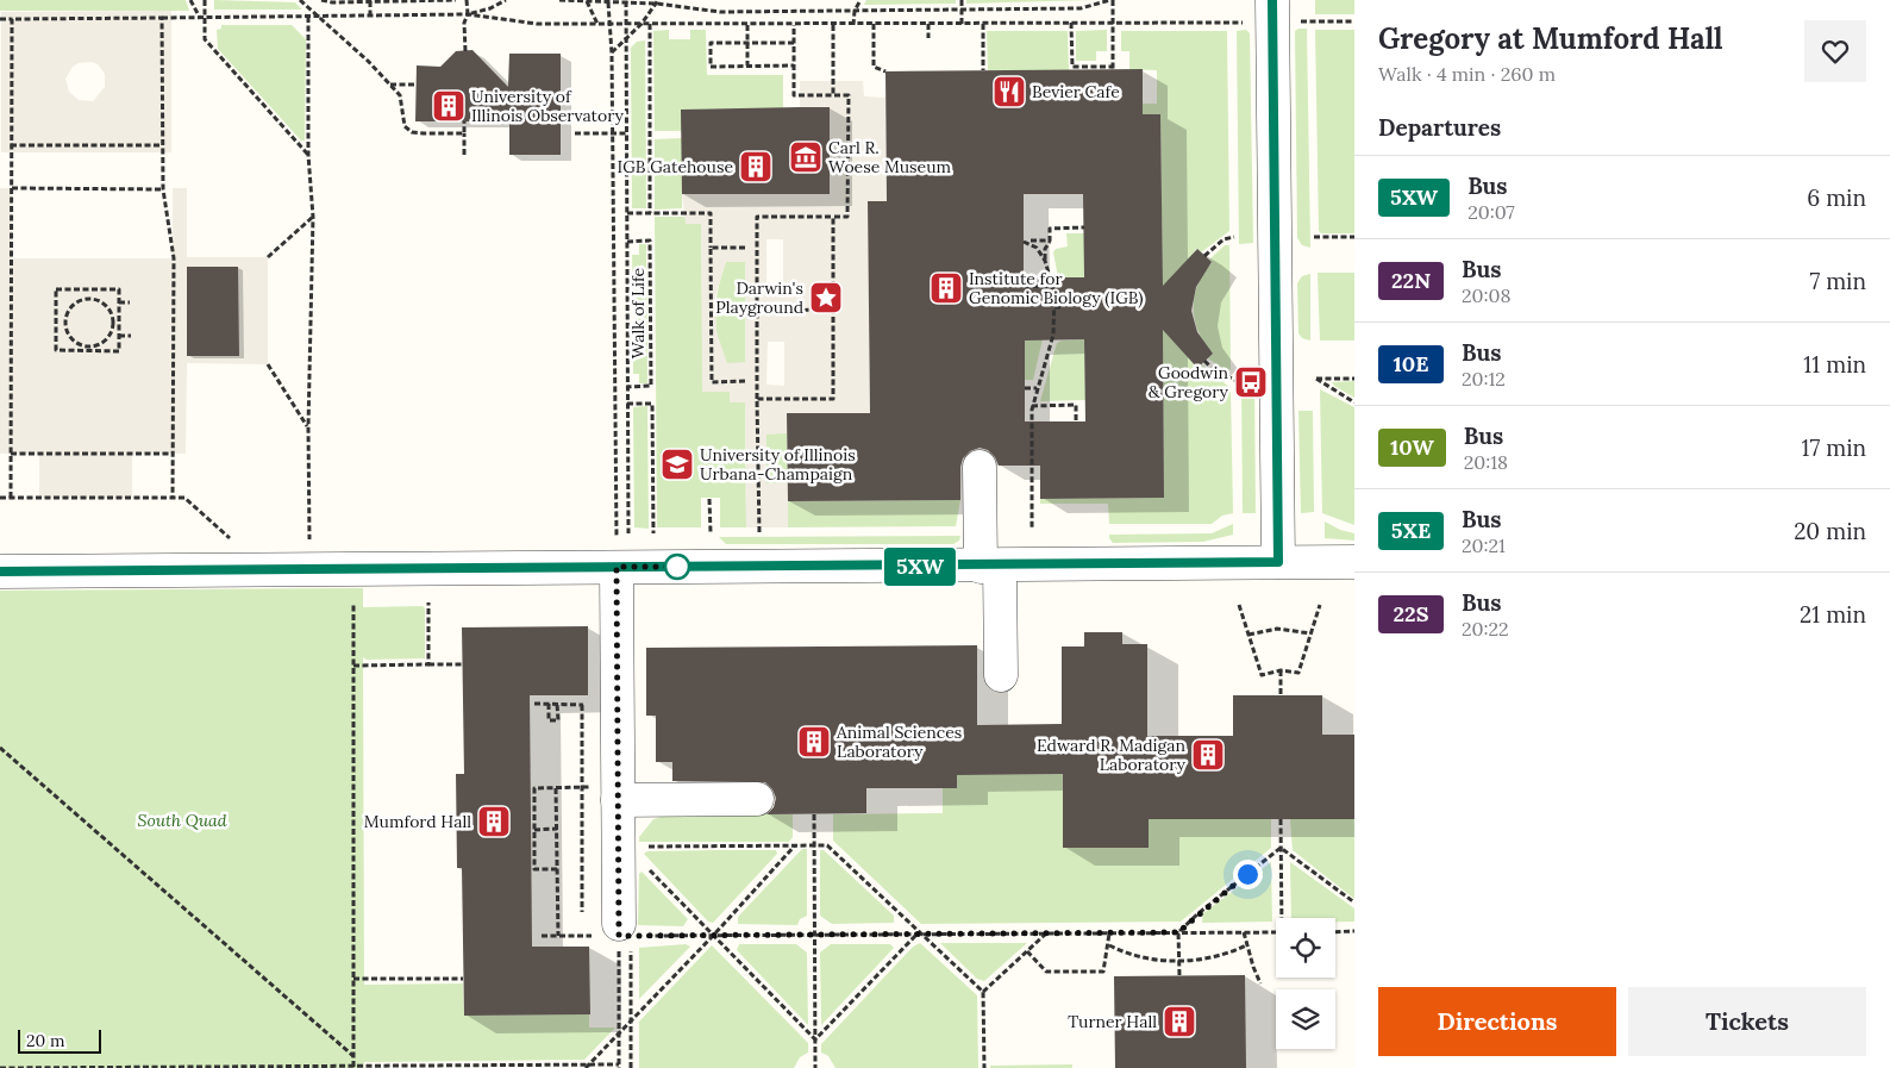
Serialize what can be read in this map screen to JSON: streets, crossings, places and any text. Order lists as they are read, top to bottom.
{
  "streets": {
    "path": ["Walk of Life"]
  },
  "parks": ["South Quad"],
  "places": {
    "restaurant": ["Bevier Cafe"],
    "building": [
      "University of Illinois Observatory",
      "IGB Gatehouse",
      "Institute for Genomic Biology (IGB)",
      "Animal Sciences Laboratory",
      "Edward R. Madigan Laboratory",
      "Mumford Hall",
      "Turner Hall"
    ],
    "museum": ["Carl R. Woese Museum"],
    "place": ["Darwin's Playground"],
    "bus stop": ["Goodwin & Gregory"],
    "school or university": ["University of Illinois Urbana-Champaign"]
  },
  "lines": ["bus line 5XW"],
  "scale_bar": "20 m",
  "page": {
    "on_map": "5XW",
    "heading": [
      ["Gregory at Mumford Hall", "Walk · 4 min · 260 m"],
      "Departures"
    ],
    "list": [
      {
        "mark": "5XW",
        "name": "Bus",
        "note": "20:07",
        "value": "6 min"
      },
      {
        "mark": "22N",
        "name": "Bus",
        "note": "20:08",
        "value": "7 min"
      },
      {
        "mark": "10E",
        "name": "Bus",
        "note": "20:12",
        "value": "11 min"
      },
      {
        "mark": "10W",
        "name": "Bus",
        "note": "20:18",
        "value": "17 min"
      },
      {
        "mark": "5XE",
        "name": "Bus",
        "note": "20:21",
        "value": "20 min"
      },
      {
        "mark": "22S",
        "name": "Bus",
        "note": "20:22",
        "value": "21 min"
      }
    ],
    "buttons": ["Directions", "Tickets"],
    "scale": "20 m"
  }
}
